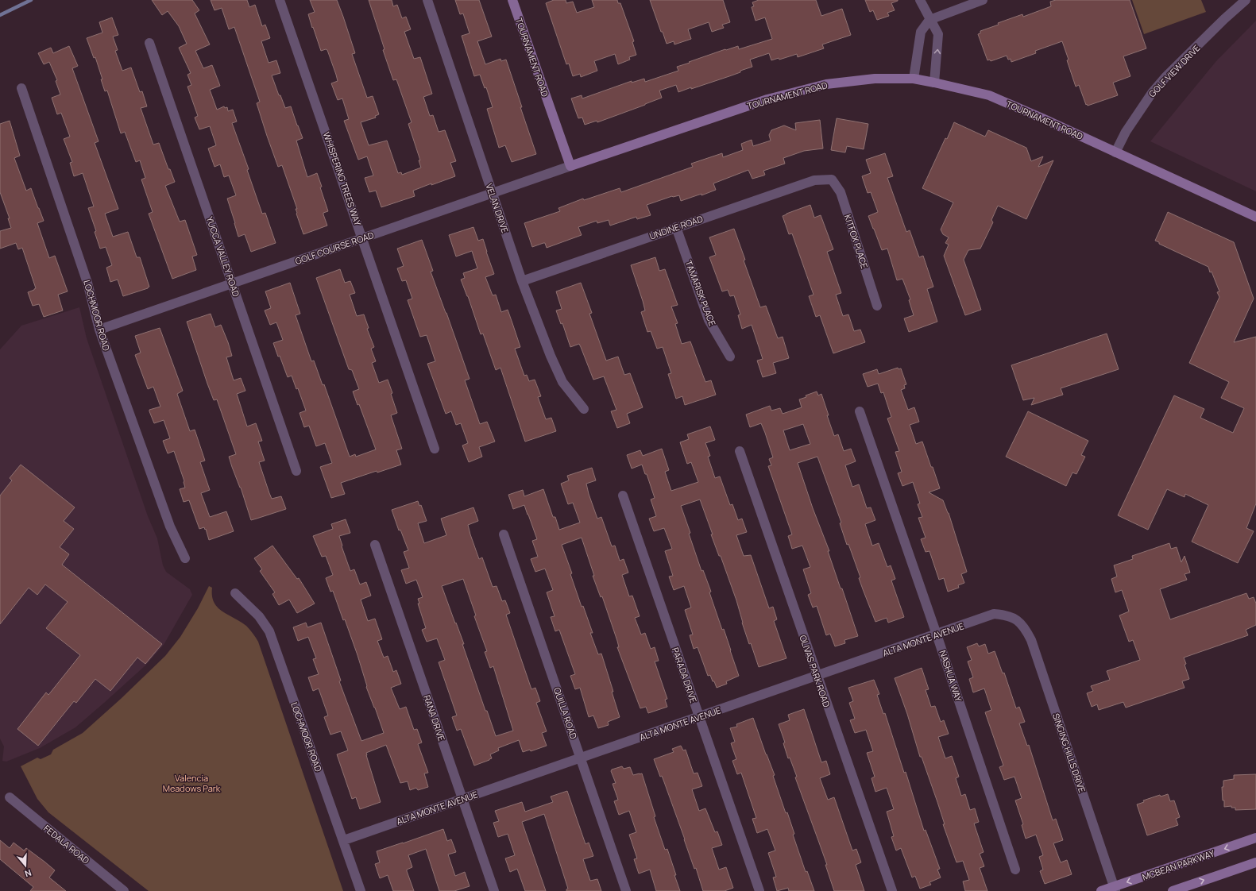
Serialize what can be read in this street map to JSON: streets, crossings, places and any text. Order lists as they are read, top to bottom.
{
  "streets": {
    "street": [
      "TOURNAMENT ROAD",
      "GOLF VIEW DRIVE",
      "WHISPERING TREES WAY",
      "VELAN DRIVE",
      "UNDINE ROAD",
      "KITFOX PLACE",
      "GOLF COURSE ROAD",
      "YUCCA VALLEY ROAD",
      "TAMARISK PLACE",
      "LOCHMOOR ROAD",
      "ALTA MONTE AVENUE",
      "OLIVAS PARK ROAD",
      "PARADA DRIVE",
      "NASHUA WAY",
      "QUILLA ROAD",
      "RANA DRIVE",
      "SINGING HILLS DRIVE",
      "FEDALA ROAD",
      "MCBEAN PARKWAY"
    ]
  },
  "crossings": [
    ["TOURNAMENT ROAD", "GOLF VIEW DRIVE"],
    ["TOURNAMENT ROAD", "GOLF COURSE ROAD"],
    ["WHISPERING TREES WAY", "GOLF COURSE ROAD"],
    ["VELAN DRIVE", "UNDINE ROAD"],
    ["VELAN DRIVE", "GOLF COURSE ROAD"],
    ["UNDINE ROAD", "KITFOX PLACE"],
    ["UNDINE ROAD", "TAMARISK PLACE"],
    ["GOLF COURSE ROAD", "YUCCA VALLEY ROAD"],
    ["GOLF COURSE ROAD", "LOCHMOOR ROAD"],
    ["LOCHMOOR ROAD", "ALTA MONTE AVENUE"],
    ["ALTA MONTE AVENUE", "OLIVAS PARK ROAD"],
    ["ALTA MONTE AVENUE", "PARADA DRIVE"],
    ["ALTA MONTE AVENUE", "NASHUA WAY"],
    ["ALTA MONTE AVENUE", "QUILLA ROAD"],
    ["ALTA MONTE AVENUE", "RANA DRIVE"],
    ["ALTA MONTE AVENUE", "SINGING HILLS DRIVE"],
    ["SINGING HILLS DRIVE", "MCBEAN PARKWAY"]
  ],
  "parks": ["Valencia Meadows Park"],
  "north": "bottom"
}
